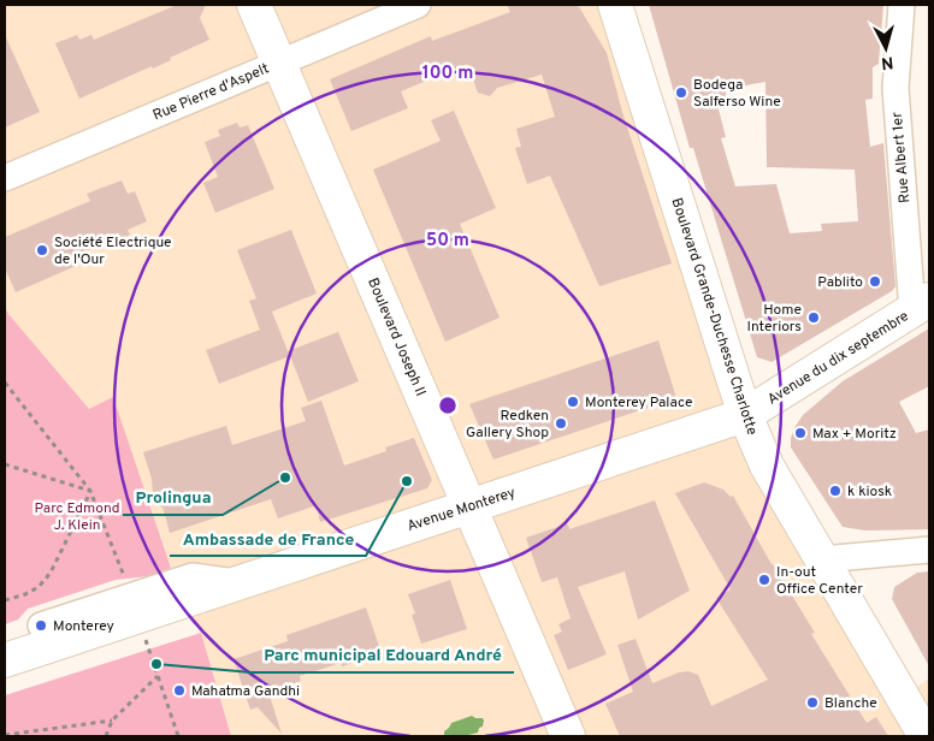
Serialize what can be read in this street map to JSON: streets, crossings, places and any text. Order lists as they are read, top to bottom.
{
  "streets": {
    "main road": [
      "Boulevard Grande-Duchesse Charlotte",
      "Boulevard Joseph II",
      "Avenue du dix septembre",
      "Avenue Monterey"
    ],
    "street": ["Rue Pierre d'Aspelt", "Rue Albert 1er"]
  },
  "crossings": [
    ["Rue Pierre d'Aspelt", "Boulevard Joseph II"],
    ["Rue Albert 1er", "Avenue du dix septembre"],
    ["Boulevard Grande-Duchesse Charlotte", "Avenue du dix septembre"],
    ["Boulevard Grande-Duchesse Charlotte", "Avenue Monterey"],
    ["Boulevard Joseph II", "Avenue Monterey"],
    ["Avenue du dix septembre", "Avenue Monterey"]
  ],
  "parks": ["Parc Edmond J. Klein"],
  "places": [
    "Bodega Salferso Wine",
    "Société Electrique de l'Our",
    "Pablito",
    "Home Interiors",
    "Monterey Palace",
    "Redken Gallery Shop",
    "Max + Moritz",
    "Prolingua",
    "Ambassade de France",
    "k kiosk",
    "In-out Office Center",
    "Monterey",
    "Parc municipal Edouard André",
    "Mahatma Gandhi",
    "Blanche"
  ],
  "north": "bottom",
  "rings": ["100 m", "50 m"]
}
